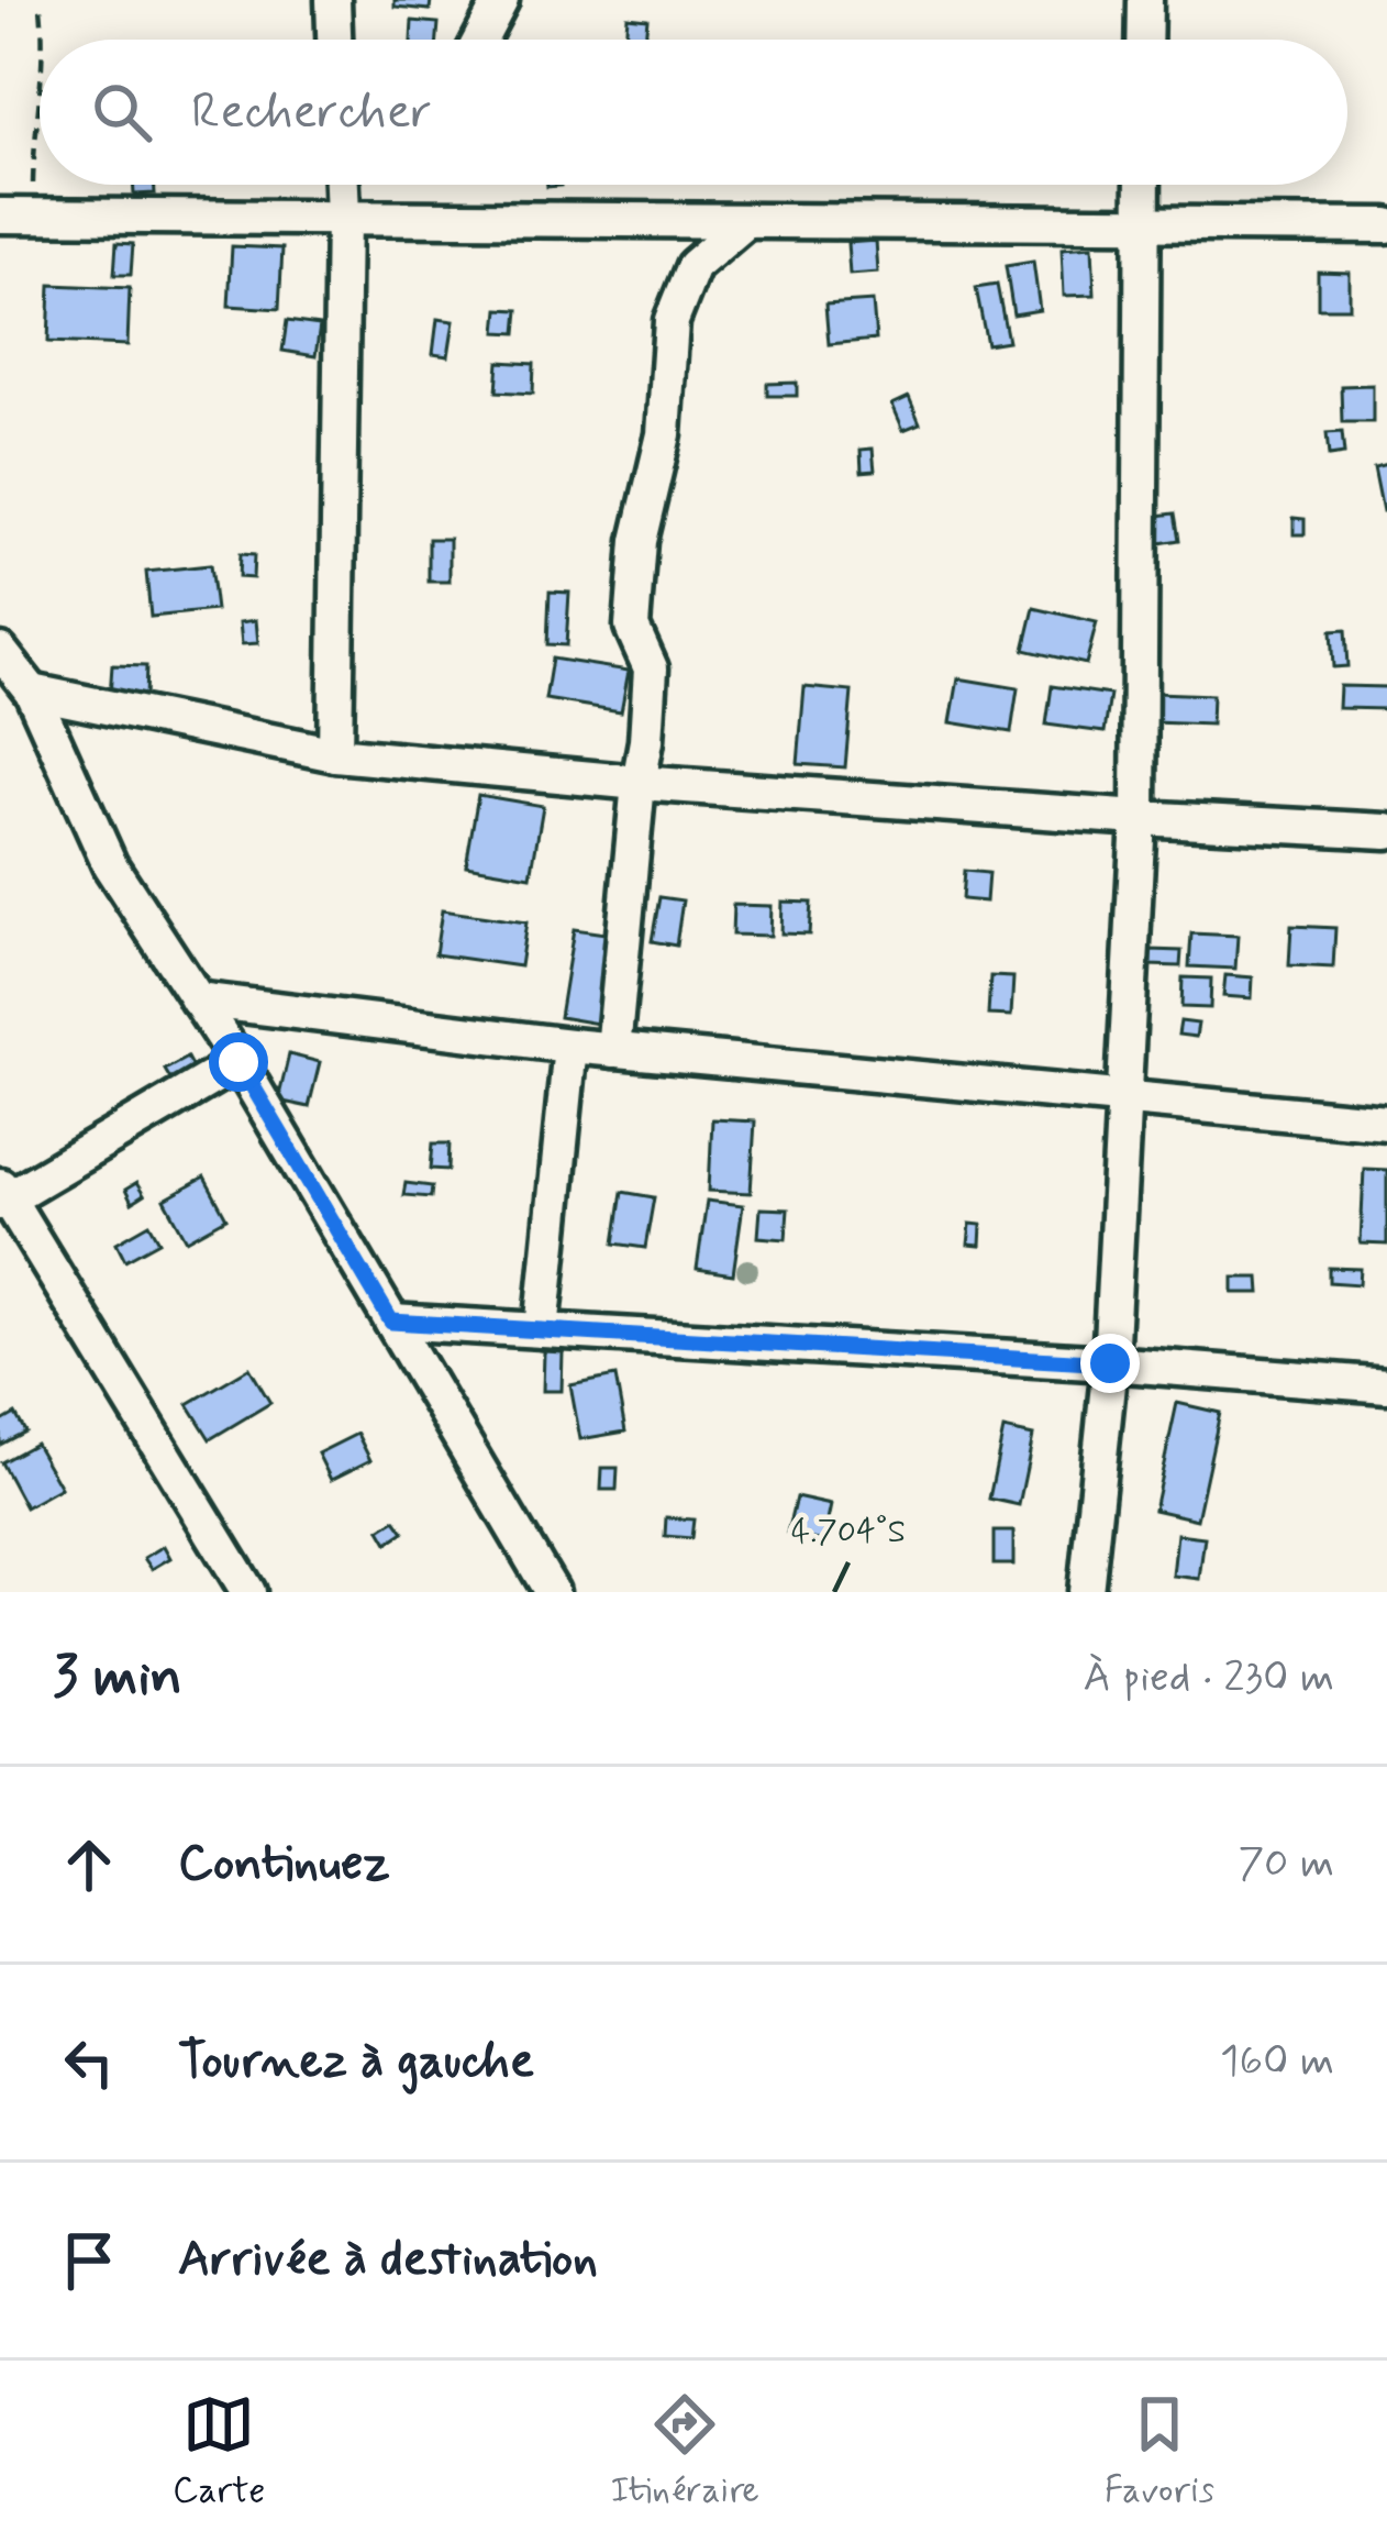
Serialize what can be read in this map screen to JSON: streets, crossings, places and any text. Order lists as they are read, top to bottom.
{
  "page": {
    "search": "Rechercher",
    "heading": ["3 min", "À pied · 230 m"],
    "list": [
      ["Continuez", "70 m"],
      ["Tournez à gauche", "160 m"],
      "Arrivée à destination"
    ],
    "nav": ["Carte", "Itinéraire", "Favoris"]
  },
  "coordinates": ["4.704°S"]
}
